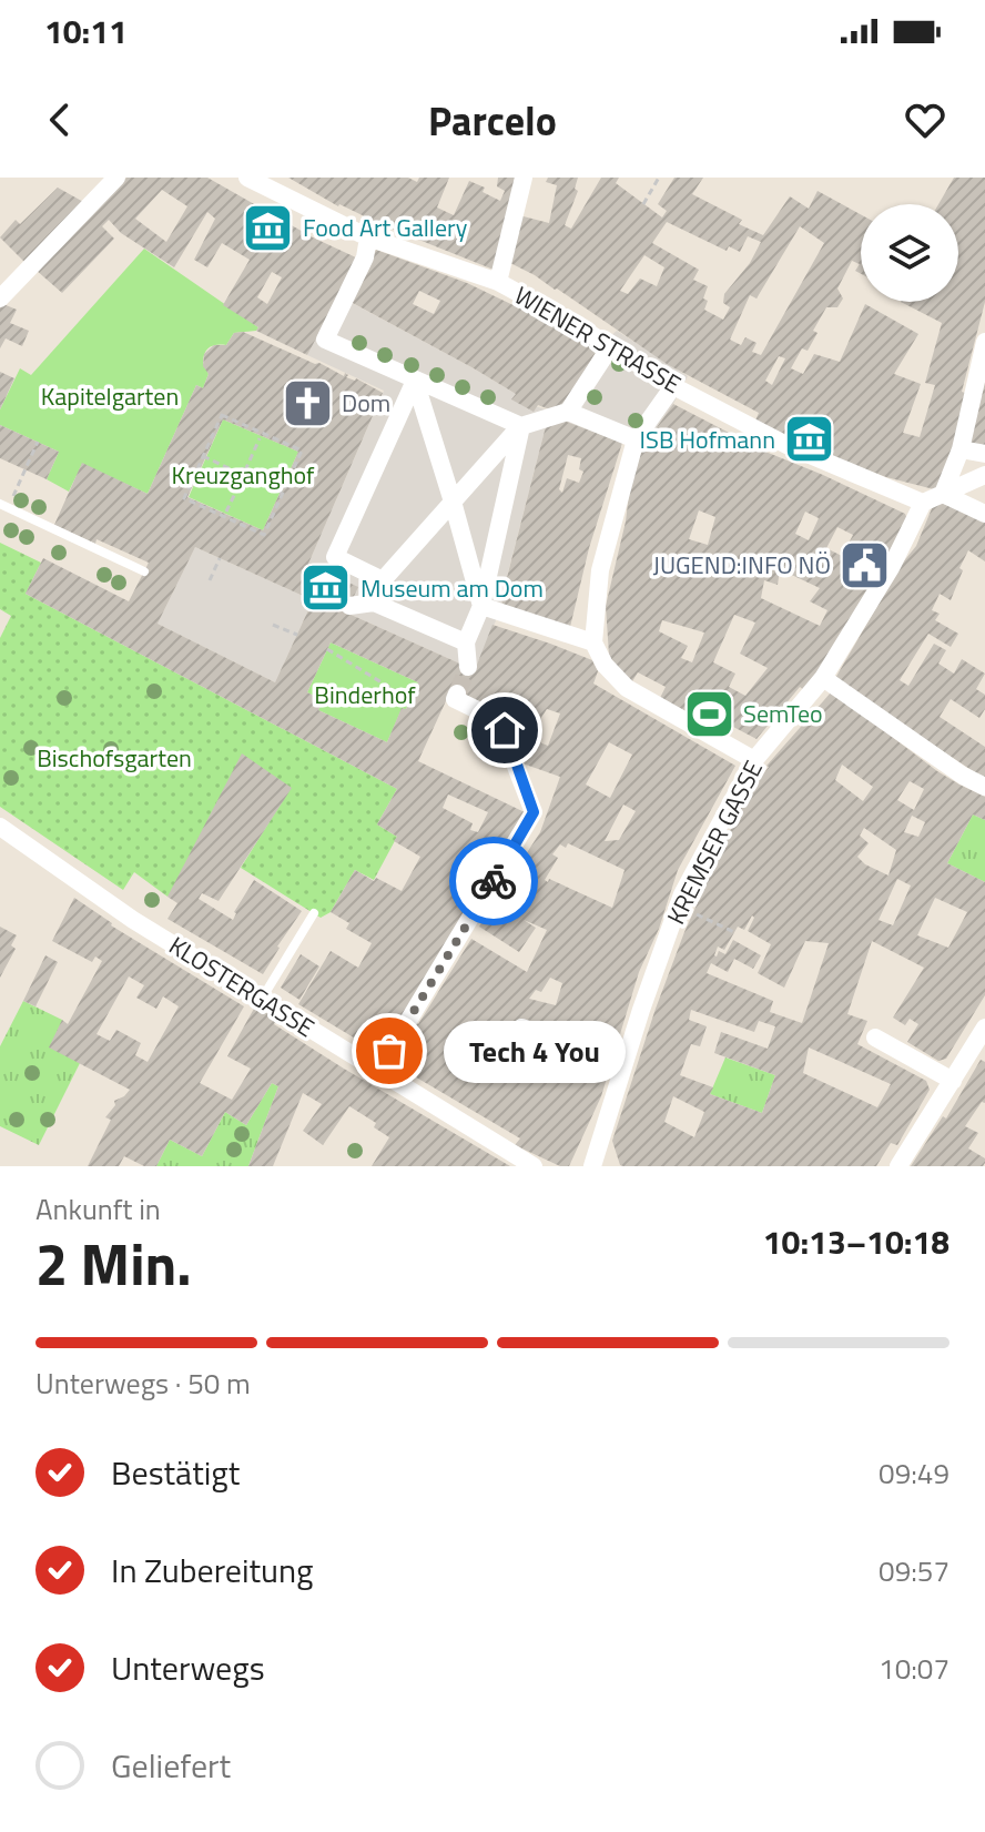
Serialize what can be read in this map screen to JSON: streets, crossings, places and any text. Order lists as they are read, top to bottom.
{
  "streets": {
    "street": ["WIENER STRASSE", "KREMSER GASSE", "KLOSTERGASSE"]
  },
  "crossings": [
    ["WIENER STRASSE", "KREMSER GASSE"]
  ],
  "parks": [
    "Kapitelgarten",
    "Kreuzganghof",
    "Binderhof",
    "Bischofsgarten"
  ],
  "places": {
    "museum": ["Food Art Gallery", "ISB Hofmann", "Museum am Dom"],
    "church": ["Dom"],
    "public building": ["JUGEND:INFO NÖ"],
    "sports": ["SemTeo"],
    "other": ["Tech 4 You"]
  },
  "page": {
    "status": "10:11",
    "header": "Parcelo",
    "bubble": "Tech 4 You",
    "heading": ["2 Min.", "Ankunft in", "10:13–10:18"],
    "bar": "Unterwegs · 50 m",
    "list": [
      ["Bestätigt", "09:49"],
      ["In Zubereitung", "09:57"],
      ["Unterwegs", "10:07"],
      "Geliefert"
    ]
  }
}
